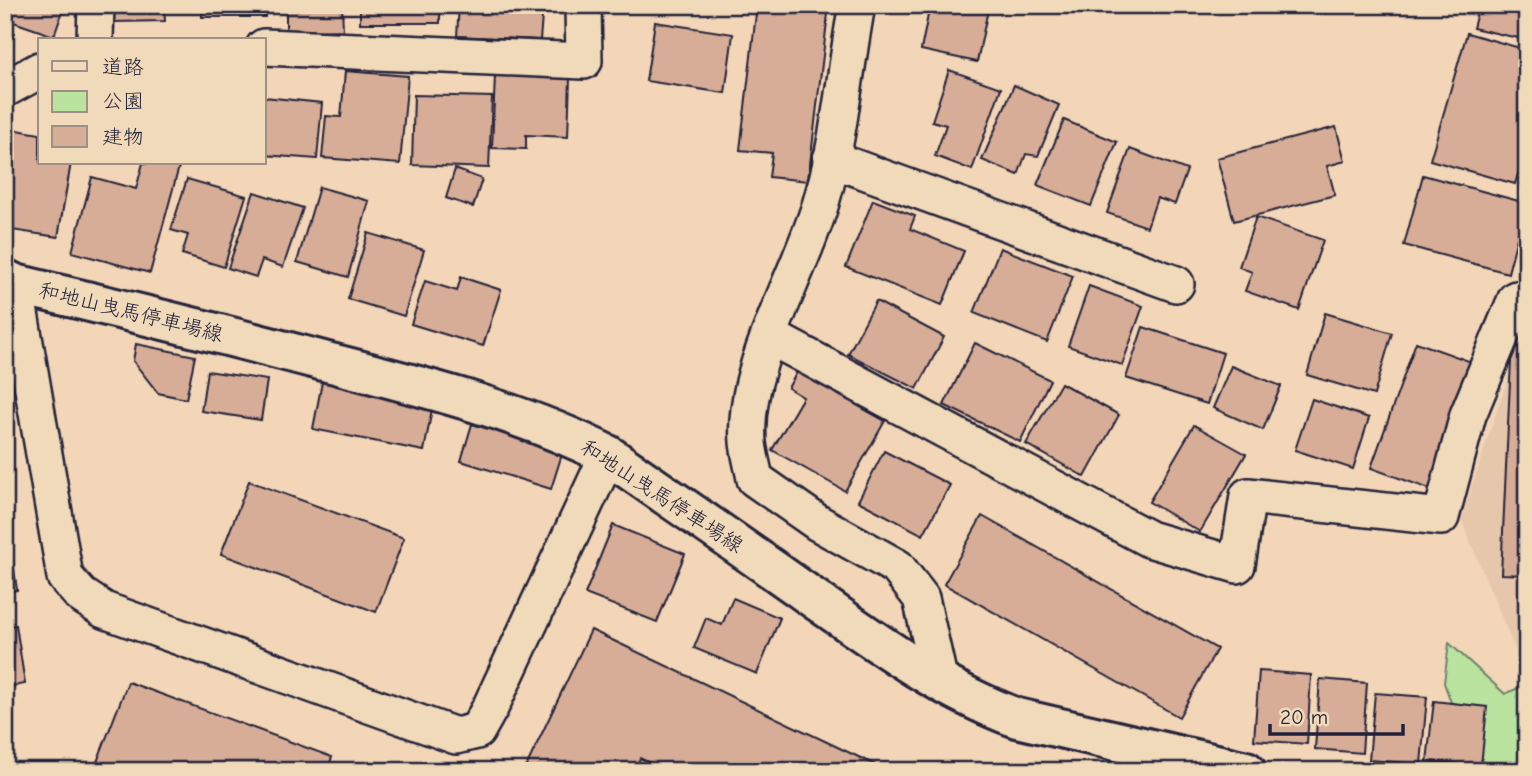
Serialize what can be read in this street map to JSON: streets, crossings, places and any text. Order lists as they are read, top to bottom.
{
  "streets": {
    "main road": ["和地山曳馬停車場線"]
  },
  "legend": ["道路", "公園", "建物"],
  "scale_bar": "20 m"
}
